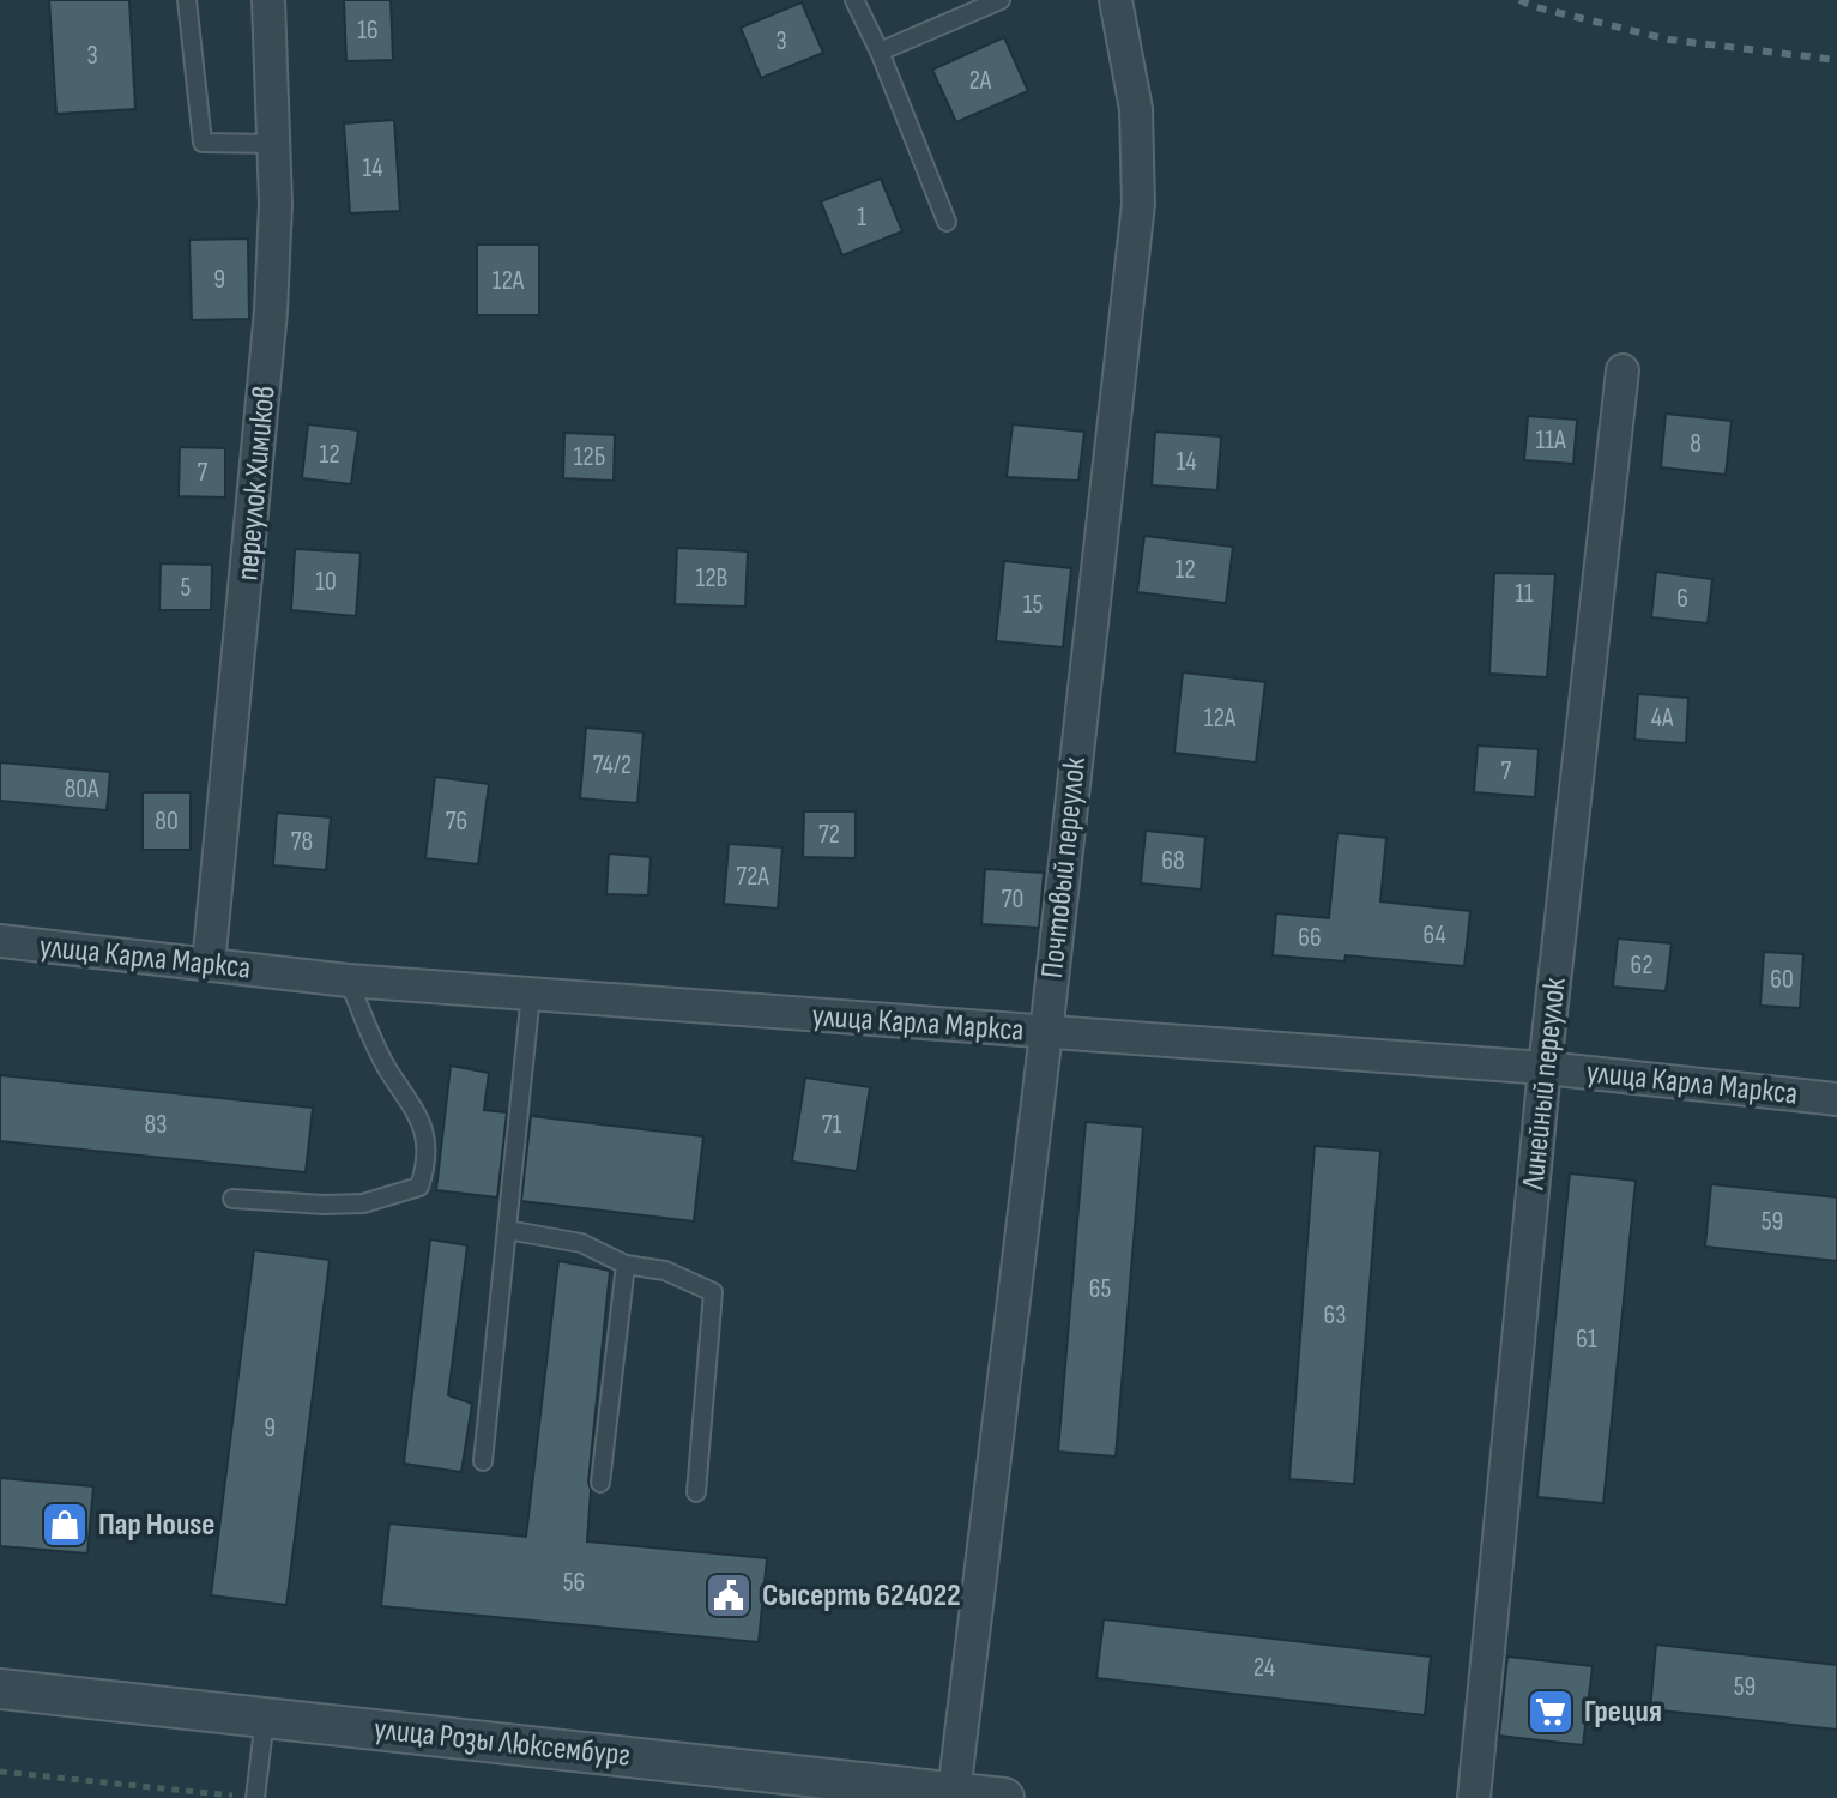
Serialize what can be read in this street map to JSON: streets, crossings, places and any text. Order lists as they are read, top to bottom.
{
  "streets": {
    "street": [
      "переулок Химиков",
      "Почтовый переулок",
      "улица Карла Маркса",
      "Линейный переулок",
      "улица Розы Люксембург"
    ]
  },
  "crossings": [
    ["переулок Химиков", "улица Карла Маркса"],
    ["Почтовый переулок", "улица Карла Маркса"],
    ["Почтовый переулок", "улица Розы Люксембург"],
    ["улица Карла Маркса", "Линейный переулок"]
  ],
  "places": {
    "shop": ["Пар House"],
    "public building": ["Сысерть 624022"],
    "supermarket": ["Греция"]
  },
  "house_numbers": [
    "16",
    "3",
    "3",
    "2А",
    "14",
    "1",
    "9",
    "12А",
    "11А",
    "8",
    "12",
    "12Б",
    "14",
    "7",
    "12",
    "12В",
    "10",
    "5",
    "11",
    "6",
    "15",
    "12А",
    "4А",
    "74/2",
    "7",
    "80А",
    "80",
    "76",
    "72",
    "78",
    "68",
    "72А",
    "70",
    "64",
    "66",
    "62",
    "60",
    "83",
    "71",
    "59",
    "65",
    "63",
    "61",
    "9",
    "56",
    "24",
    "59"
  ]
}
